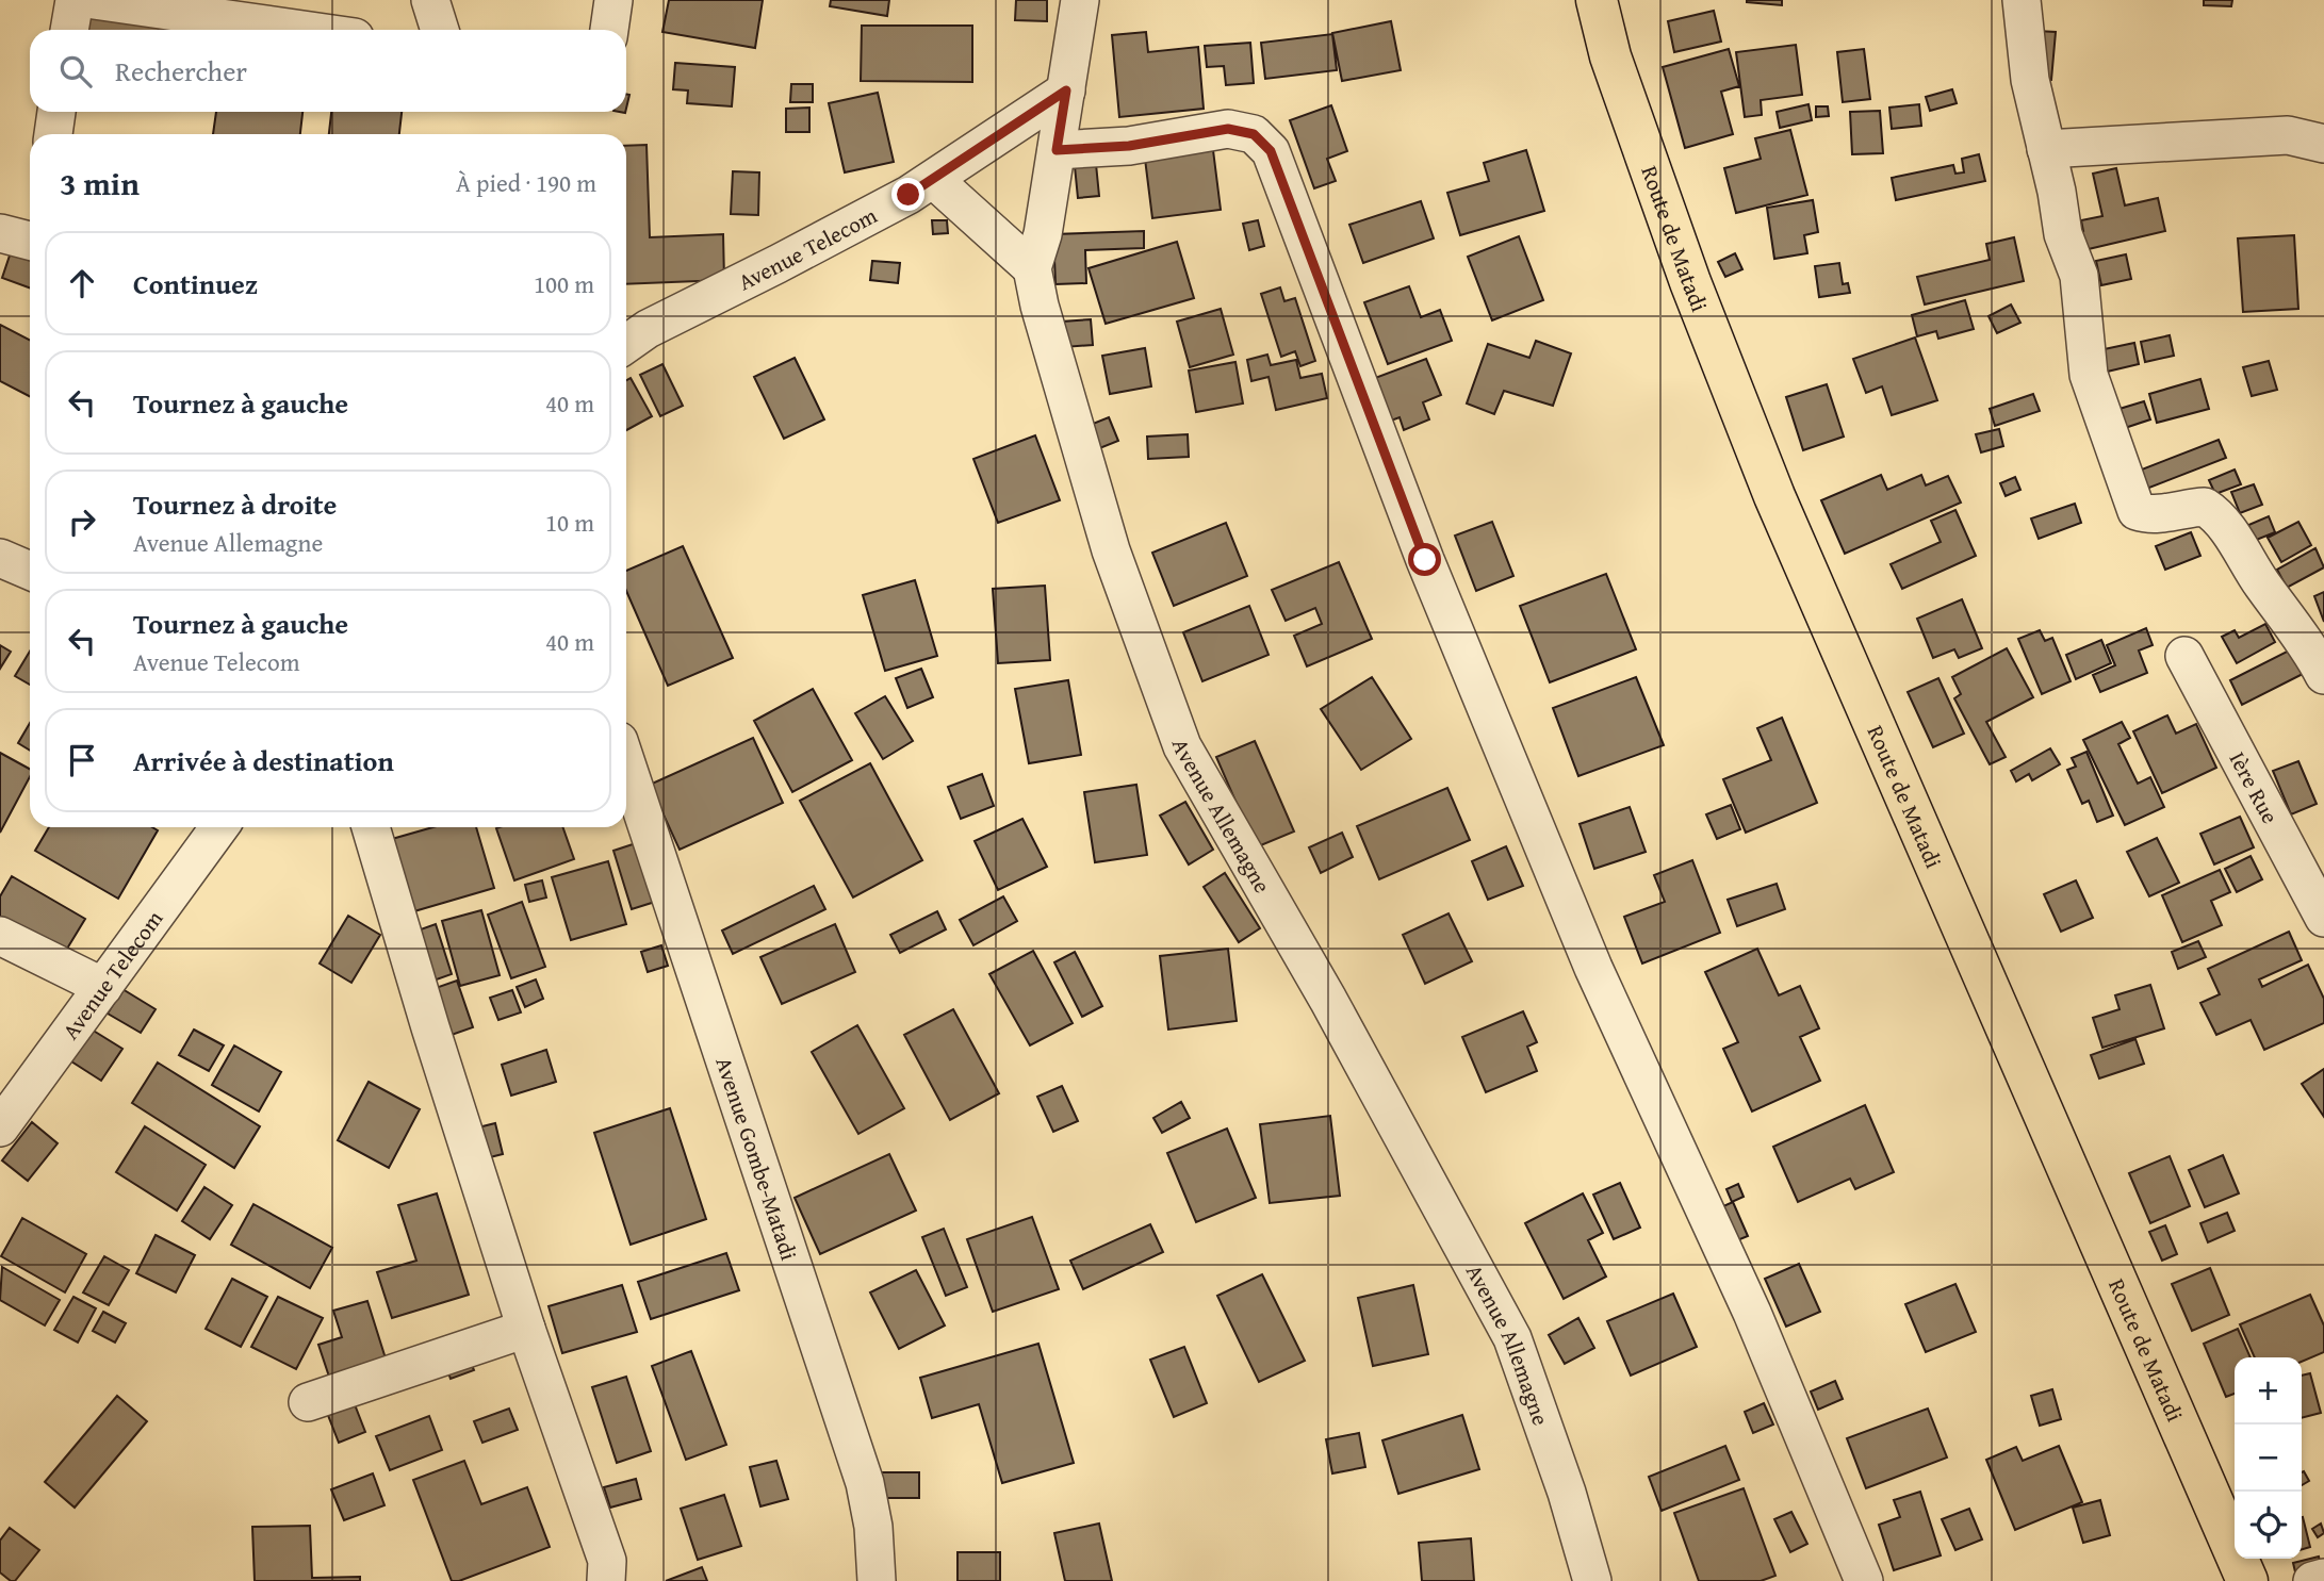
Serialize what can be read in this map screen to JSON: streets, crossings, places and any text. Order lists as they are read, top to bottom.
{
  "streets": {
    "highway": ["Route de Matadi"],
    "street": [
      "Avenue Telecom",
      "Ière Rue",
      "Avenue Allemagne",
      "Avenue Gombe-Matadi"
    ]
  },
  "crossings": [
    ["Avenue Telecom", "Avenue Allemagne"]
  ],
  "page": {
    "search": "Rechercher",
    "heading": ["3 min", "À pied · 190 m"],
    "list": [
      ["Continuez", "100 m"],
      ["Tournez à gauche", "40 m"],
      ["Tournez à droite", "Avenue Allemagne", "10 m"],
      ["Tournez à gauche", "Avenue Telecom", "40 m"],
      "Arrivée à destination"
    ],
    "map_buttons": ["+", "−"]
  }
}
